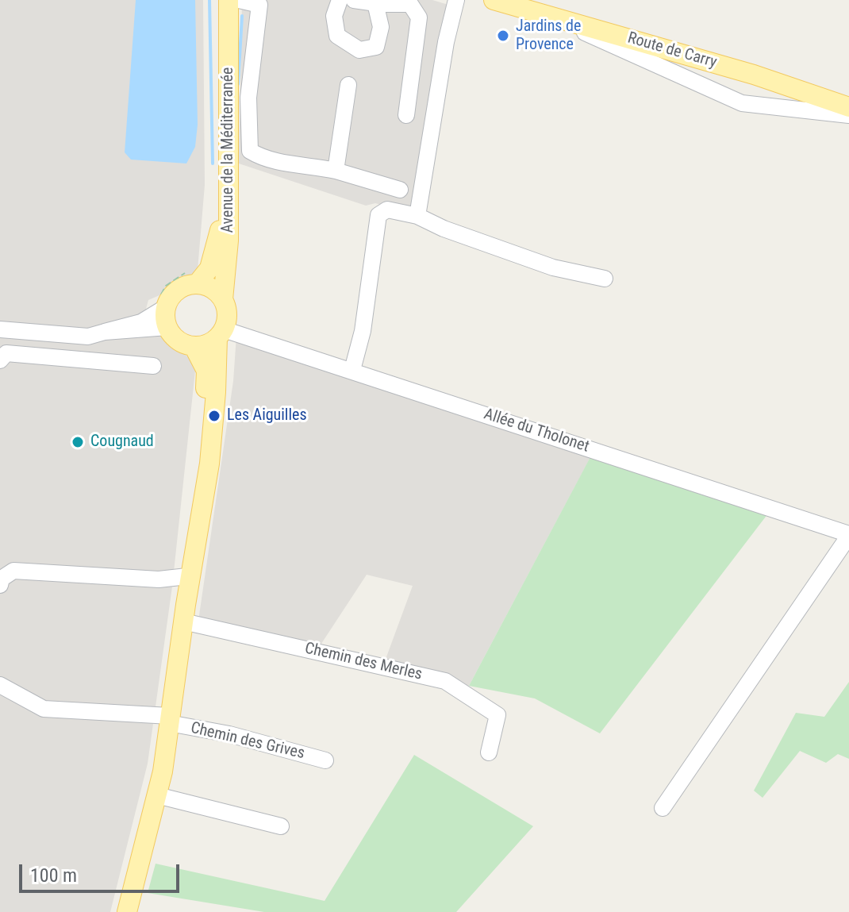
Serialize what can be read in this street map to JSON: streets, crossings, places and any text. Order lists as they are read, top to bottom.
{
  "streets": {
    "main road": ["Route de Carry", "Avenue de la Méditerranée"],
    "street": ["Allée du Tholonet", "Chemin des Merles", "Chemin des Grives"]
  },
  "crossings": [
    ["Avenue de la Méditerranée", "Allée du Tholonet"]
  ],
  "places": ["Jardins de Provence", "Les Aiguilles", "Cougnaud"],
  "scale_bar": "100 m"
}
